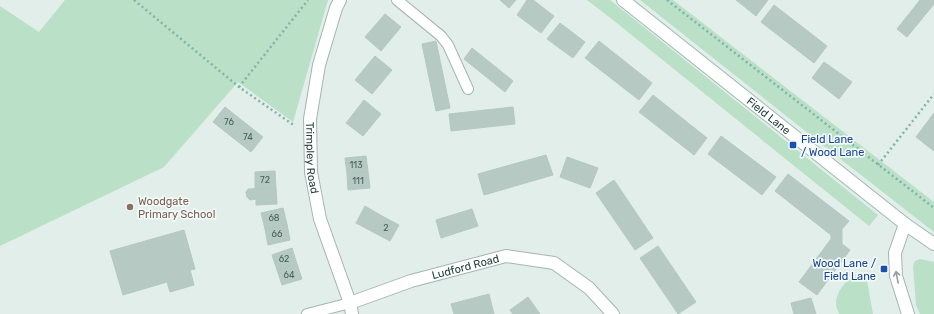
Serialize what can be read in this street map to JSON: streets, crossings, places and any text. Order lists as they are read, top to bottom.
{
  "streets": {
    "street": ["Field Lane", "Trimpley Road", "Ludford Road"]
  },
  "crossings": [
    ["Trimpley Road", "Ludford Road"]
  ],
  "places": {
    "transit": ["Field Lane / Wood Lane", "Wood Lane / Field Lane"],
    "other": ["Woodgate Primary School"]
  },
  "house_numbers": [
    "76",
    "74",
    "113",
    "72",
    "111",
    "68",
    "2",
    "66",
    "62",
    "64"
  ]
}
